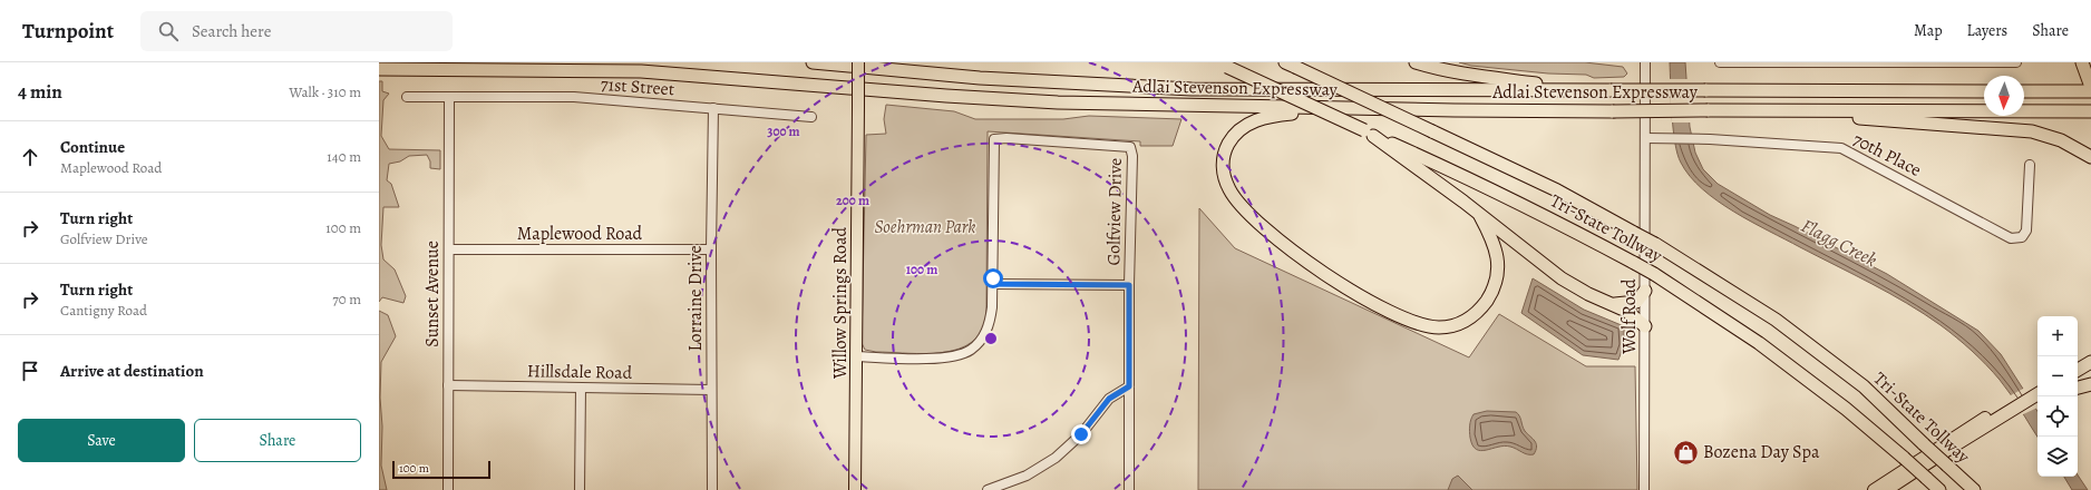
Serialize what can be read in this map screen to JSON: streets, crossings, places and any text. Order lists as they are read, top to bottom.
{
  "streets": {
    "highway": ["Adlai Stevenson Expressway", "Tri-State Tollway"],
    "main road": ["Willow Springs Road"],
    "street": [
      "71st Street",
      "70th Place",
      "Golfview Drive",
      "Maplewood Road",
      "Sunset Avenue",
      "Lorraine Drive",
      "Wolf Road",
      "Hillsdale Road"
    ]
  },
  "crossings": [
    ["71st Street", "Sunset Avenue"],
    ["71st Street", "Lorraine Drive"],
    ["70th Place", "Wolf Road"],
    ["Maplewood Road", "Sunset Avenue"],
    ["Maplewood Road", "Lorraine Drive"],
    ["Sunset Avenue", "Hillsdale Road"],
    ["Lorraine Drive", "Hillsdale Road"]
  ],
  "water": ["Flagg Creek"],
  "parks": ["Soehrman Park"],
  "places": {
    "shop": ["Bozena Day Spa"]
  },
  "scale_bar": "100 m",
  "north": "bottom",
  "page": {
    "header": "Turnpoint",
    "search": "Search here",
    "nav": ["Map", "Layers", "Share"],
    "heading": ["4 min", "Walk · 310 m"],
    "list": [
      ["Continue", "Maplewood Road", "140 m"],
      ["Turn right", "Golfview Drive", "100 m"],
      ["Turn right", "Cantigny Road", "70 m"],
      "Arrive at destination"
    ],
    "map_buttons": ["+", "−"],
    "buttons": ["Save", "Share"],
    "scale": "100 m"
  },
  "rings": ["300 m", "200 m", "100 m"]
}
